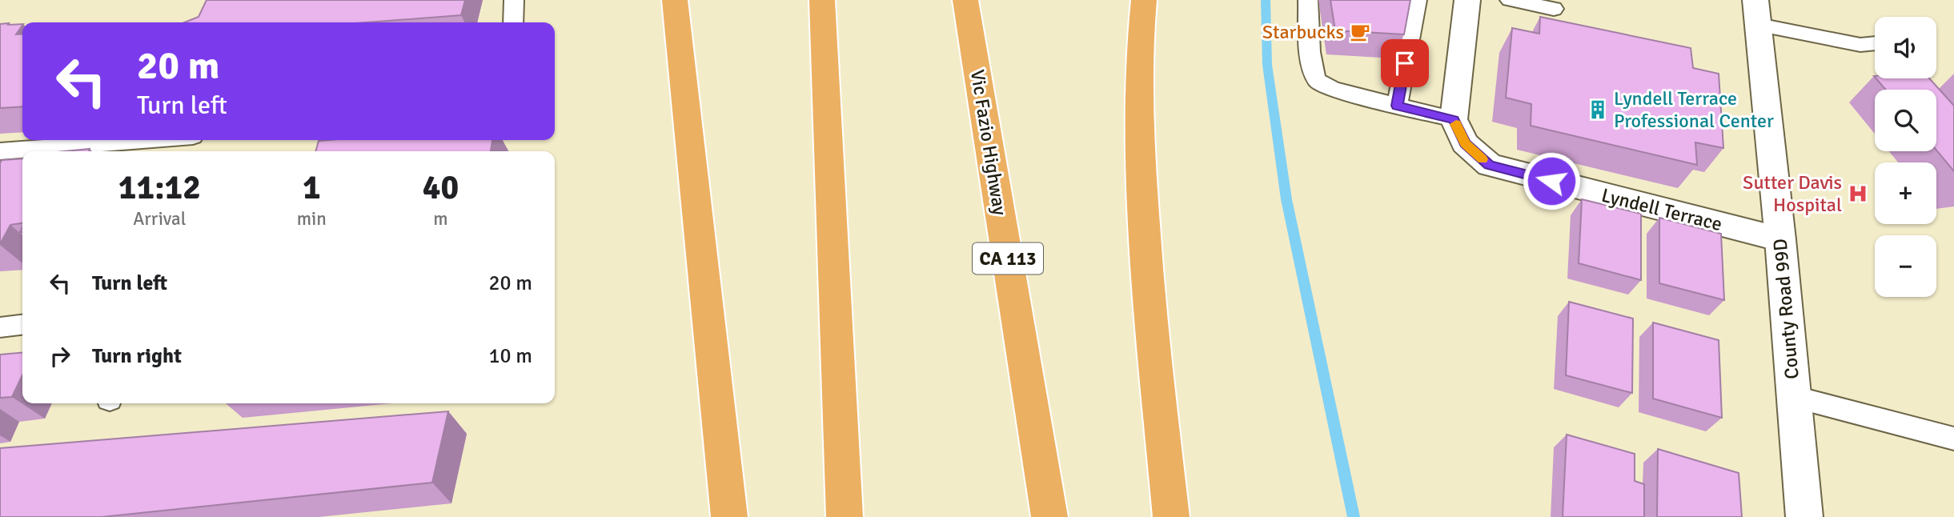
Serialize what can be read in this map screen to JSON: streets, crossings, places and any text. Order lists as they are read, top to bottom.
{
  "streets": {
    "highway": ["Vic Fazio Highway", "CA 113"],
    "street": ["Lyndell Terrace", "County Road 99D"]
  },
  "crossings": [
    ["Lyndell Terrace", "County Road 99D"]
  ],
  "places": {
    "cafe": ["Starbucks"],
    "building": ["Lyndell Terrace Professional Center"],
    "hospital": ["Sutter Davis Hospital"]
  },
  "page": {
    "map_buttons": ["+", "−"],
    "turn": ["20 m", "Turn left"],
    "eta": [
      "11:12",
      "Arrival",
      "1",
      "min",
      "40",
      "m"
    ],
    "list": [
      {
        "name": "Turn left",
        "value": "20 m"
      },
      {
        "name": "Turn right",
        "value": "10 m"
      }
    ]
  }
}
